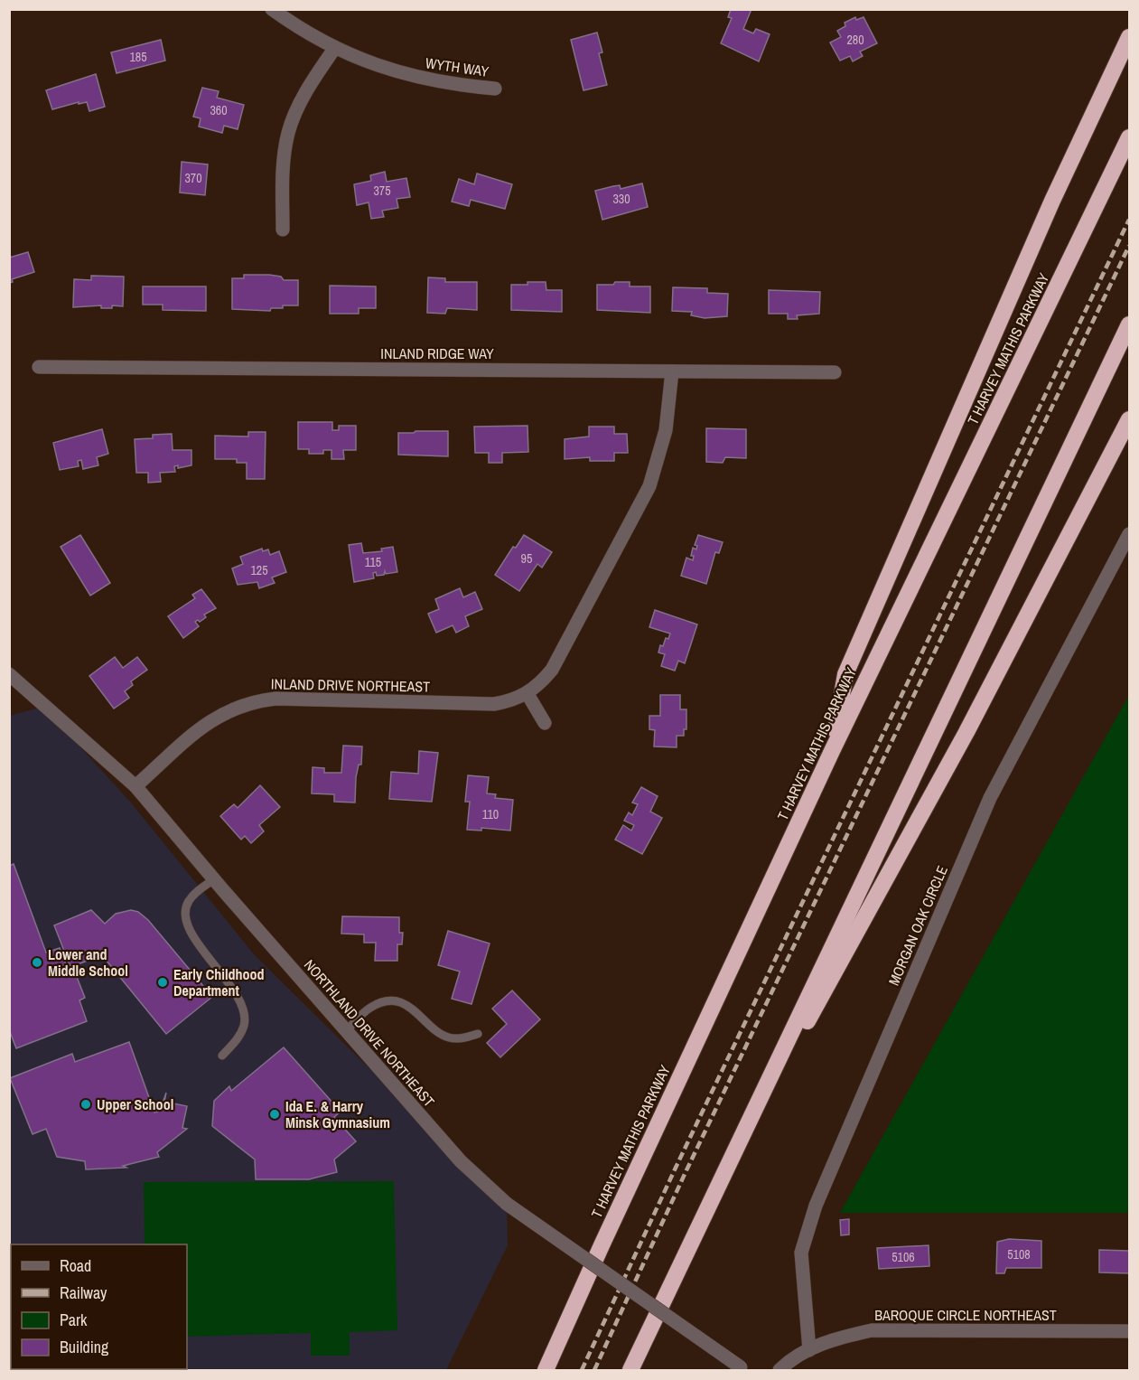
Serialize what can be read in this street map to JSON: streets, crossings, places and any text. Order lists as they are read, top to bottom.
{
  "streets": {
    "highway": ["T HARVEY MATHIS PARKWAY"],
    "street": [
      "WYTH WAY",
      "INLAND RIDGE WAY",
      "INLAND DRIVE NORTHEAST",
      "MORGAN OAK CIRCLE",
      "NORTHLAND DRIVE NORTHEAST",
      "BAROQUE CIRCLE NORTHEAST"
    ]
  },
  "crossings": [
    ["INLAND RIDGE WAY", "INLAND DRIVE NORTHEAST"],
    ["INLAND DRIVE NORTHEAST", "NORTHLAND DRIVE NORTHEAST"],
    ["MORGAN OAK CIRCLE", "BAROQUE CIRCLE NORTHEAST"]
  ],
  "places": [
    "Lower and Middle School",
    "Early Childhood Department",
    "Upper School",
    "Ida E. & Harry Minsk Gymnasium"
  ],
  "house_numbers": [
    "280",
    "185",
    "360",
    "370",
    "375",
    "330",
    "95",
    "115",
    "125",
    "110",
    "5108",
    "5106"
  ],
  "legend": [
    "Road",
    "Railway",
    "Park",
    "Building"
  ]
}
